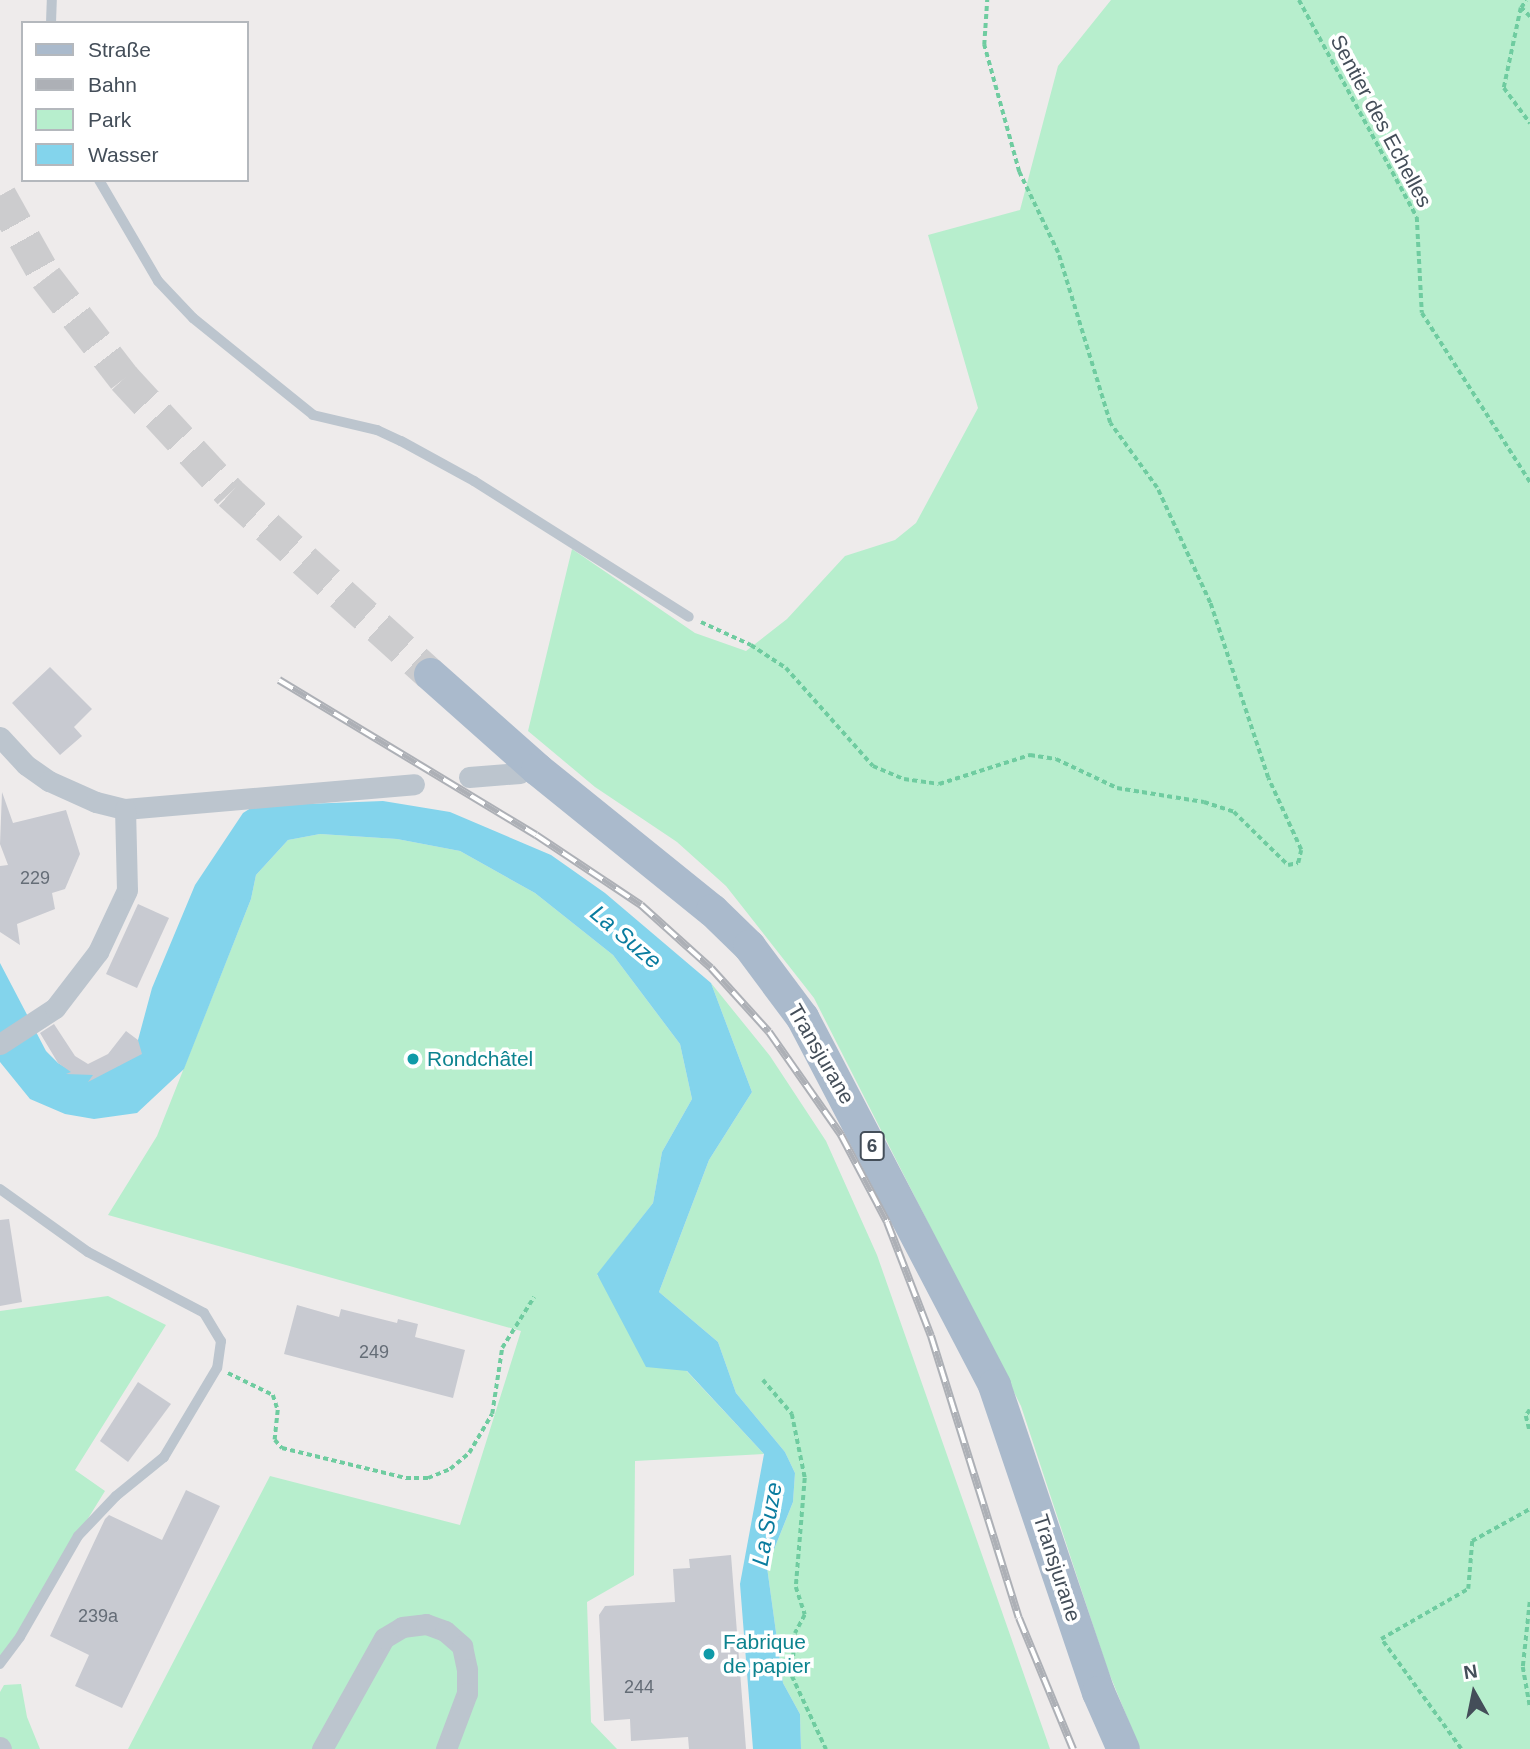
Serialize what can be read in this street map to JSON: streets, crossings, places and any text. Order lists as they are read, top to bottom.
{
  "streets": {
    "main road": ["Transjurane", "6"],
    "path": ["Sentier des Echelles"]
  },
  "water": ["La Suze"],
  "places": ["Rondchâtel", "Fabrique de papier"],
  "house_numbers": [
    "229",
    "249",
    "239a",
    "244"
  ],
  "legend": [
    "Straße",
    "Bahn",
    "Park",
    "Wasser"
  ],
  "north": "top"
}
